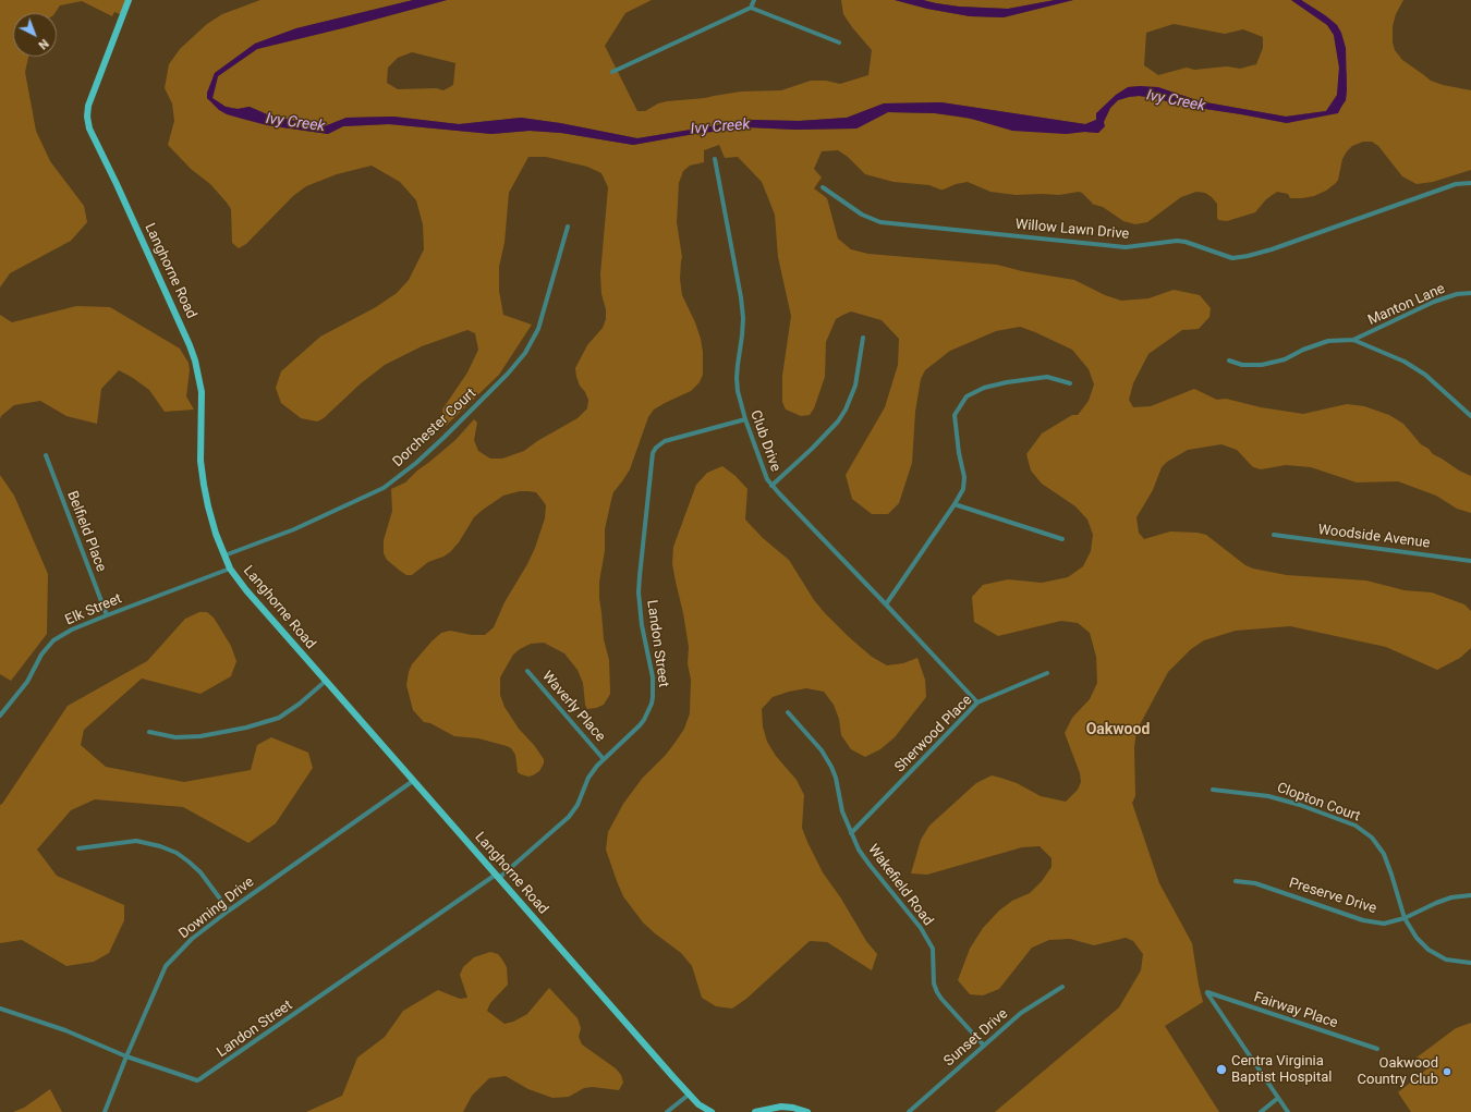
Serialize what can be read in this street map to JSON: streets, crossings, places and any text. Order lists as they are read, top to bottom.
{
  "streets": {
    "main road": ["Langhorne Road"],
    "street": [
      "Willow Lawn Drive",
      "Manton Lane",
      "Dorchester Court",
      "Club Drive",
      "Belfield Place",
      "Woodside Avenue",
      "Elk Street",
      "Landon Street",
      "Waverly Place",
      "Sherwood Place",
      "Clopton Court",
      "Wakefield Road",
      "Preserve Drive",
      "Downing Drive",
      "Fairway Place",
      "Sunset Drive"
    ]
  },
  "crossings": [
    ["Langhorne Road", "Dorchester Court"],
    ["Langhorne Road", "Elk Street"],
    ["Langhorne Road", "Landon Street"],
    ["Langhorne Road", "Downing Drive"],
    ["Club Drive", "Landon Street"],
    ["Club Drive", "Sherwood Place"],
    ["Belfield Place", "Elk Street"],
    ["Landon Street", "Waverly Place"],
    ["Landon Street", "Downing Drive"],
    ["Sherwood Place", "Wakefield Road"],
    ["Clopton Court", "Preserve Drive"],
    ["Wakefield Road", "Sunset Drive"]
  ],
  "districts": ["Oakwood"],
  "water": ["Ivy Creek"],
  "places": ["Centra Virginia Baptist Hospital", "Oakwood Country Club"],
  "north": "bottom right"
}
